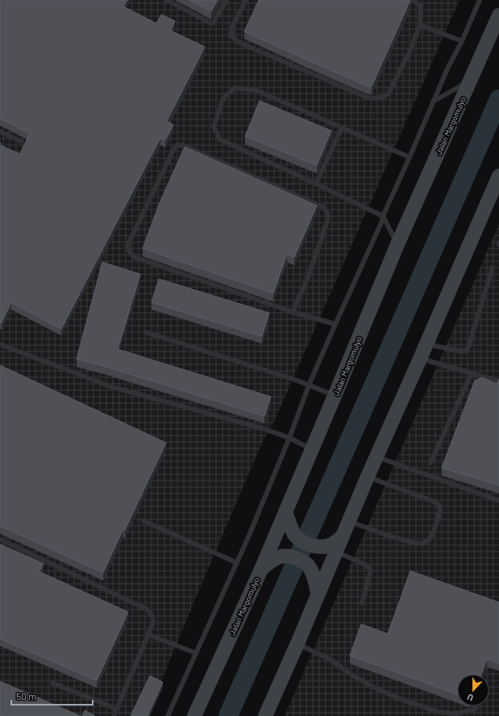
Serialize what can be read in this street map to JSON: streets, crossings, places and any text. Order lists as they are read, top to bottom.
{
  "streets": {
    "main road": ["Jalan Margomulyo"]
  },
  "scale_bar": "50 m",
  "north": "bottom"
}
